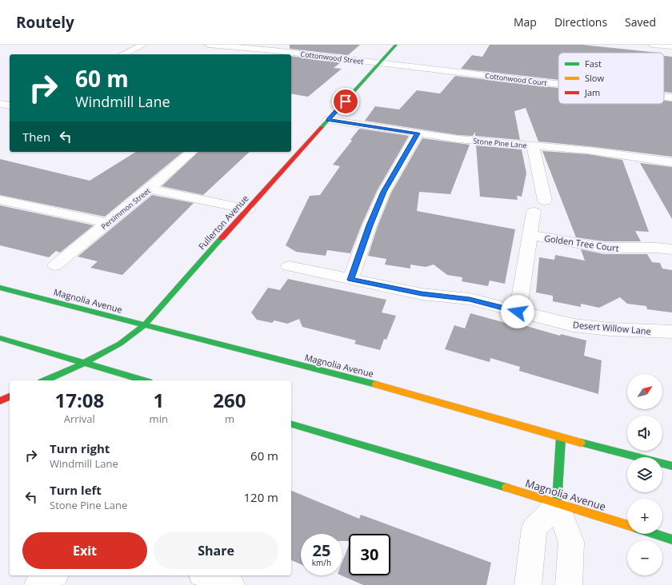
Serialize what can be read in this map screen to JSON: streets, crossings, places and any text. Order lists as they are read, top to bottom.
{
  "streets": {
    "main road": ["Fullerton Avenue", "Magnolia Avenue"],
    "street": [
      "Cottonwood Street",
      "Cottonwood Court",
      "Stone Pine Lane",
      "Persimmon Street",
      "Golden Tree Court",
      "Desert Willow Lane"
    ]
  },
  "crossings": [
    ["Cottonwood Street", "Cottonwood Court"],
    ["Cottonwood Street", "Fullerton Avenue"],
    ["Cottonwood Court", "Fullerton Avenue"],
    ["Stone Pine Lane", "Fullerton Avenue"],
    ["Fullerton Avenue", "Magnolia Avenue"]
  ],
  "legend": ["Fast", "Slow", "Jam"],
  "north": "top right",
  "page": {
    "header": "Routely",
    "nav": ["Map", "Directions", "Saved"],
    "turn": ["60 m", "Windmill Lane"],
    "then": "Then",
    "map_buttons": ["+", "−"],
    "eta": [
      "17:08",
      "Arrival",
      "1",
      "min",
      "260",
      "m"
    ],
    "list": [
      {
        "name": "Turn right",
        "note": "Windmill Lane",
        "value": "60 m"
      },
      {
        "name": "Turn left",
        "note": "Stone Pine Lane",
        "value": "120 m"
      }
    ],
    "buttons": ["Exit", "Share"],
    "speed": "25 km/h",
    "limit": "30"
  }
}
